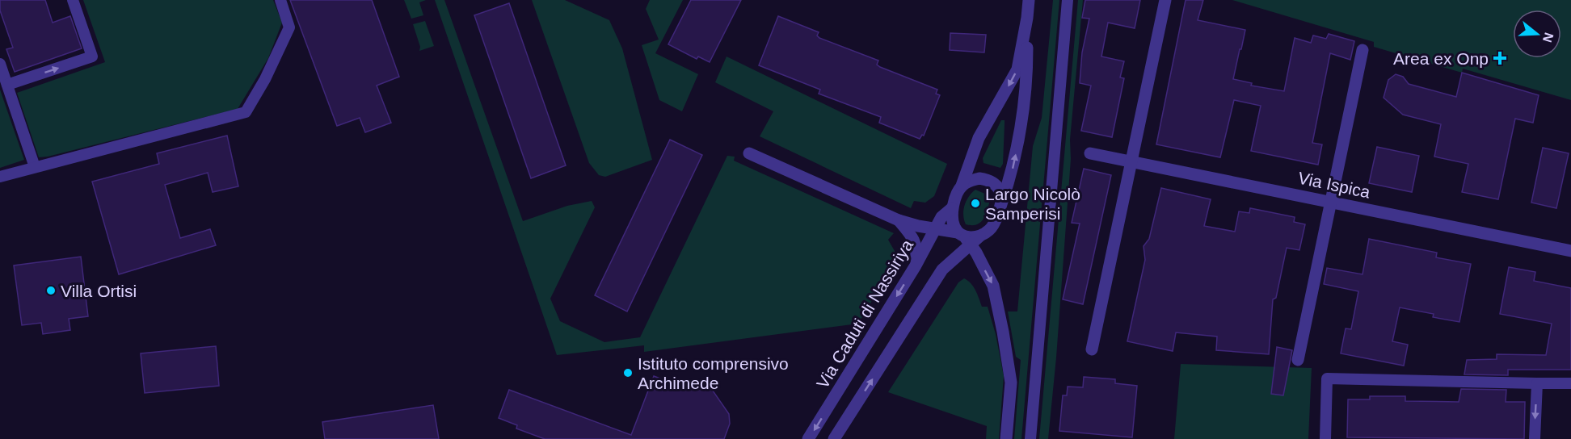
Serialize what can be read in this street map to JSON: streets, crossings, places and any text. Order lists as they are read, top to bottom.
{
  "streets": {
    "street": ["Via Ispica", "Via Caduti di Nassiriya"]
  },
  "places": {
    "health": ["Area ex Onp"],
    "other": ["Largo Nicolò Samperisi", "Villa Ortisi", "Istituto comprensivo Archimede"]
  },
  "north": "right"
}
